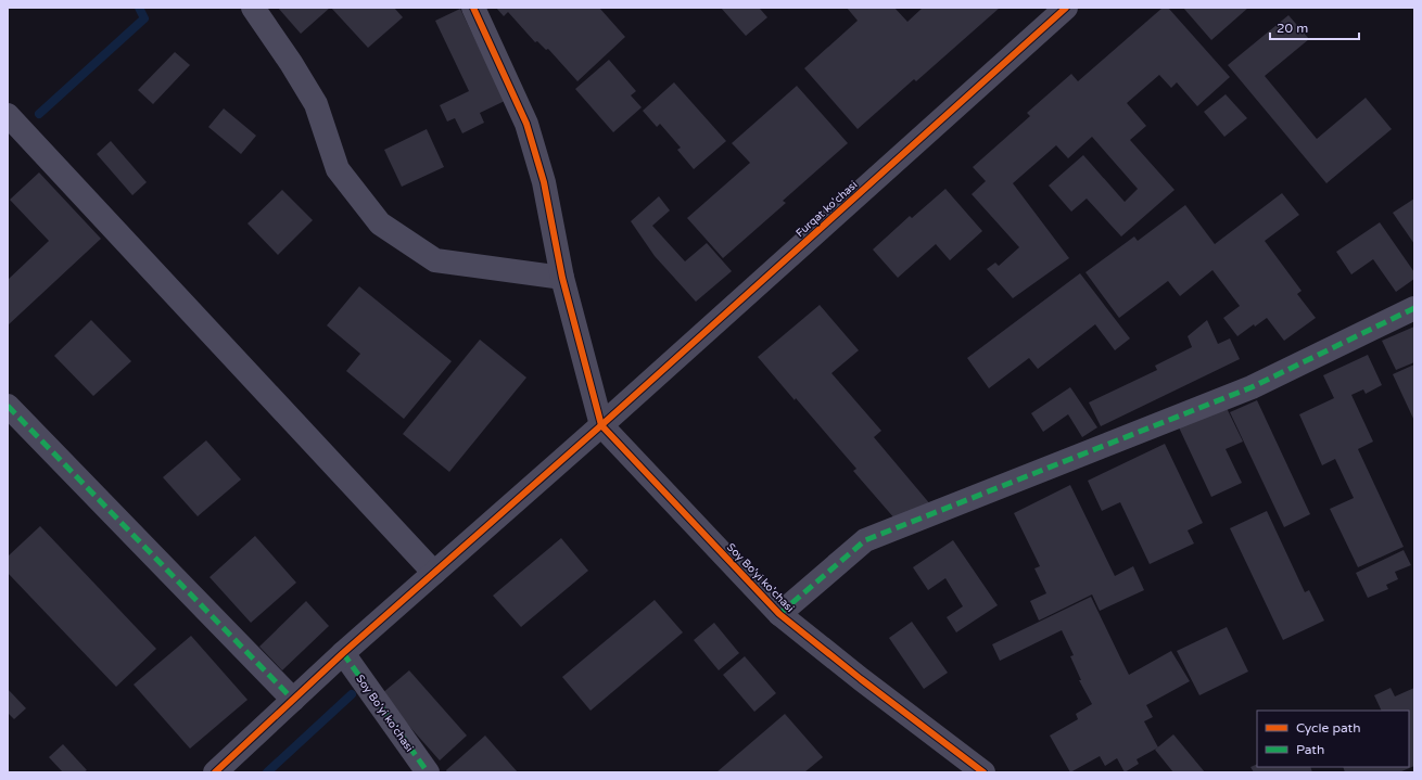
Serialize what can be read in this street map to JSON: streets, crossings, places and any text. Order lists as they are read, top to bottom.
{
  "streets": {
    "street": ["Furqat ko'chasi", "Soy Bo'yi ko'chasi"]
  },
  "crossings": [
    ["Furqat ko'chasi", "Soy Bo'yi ko'chasi"]
  ],
  "legend": ["Cycle path", "Path"],
  "scale_bar": "20 m"
}
